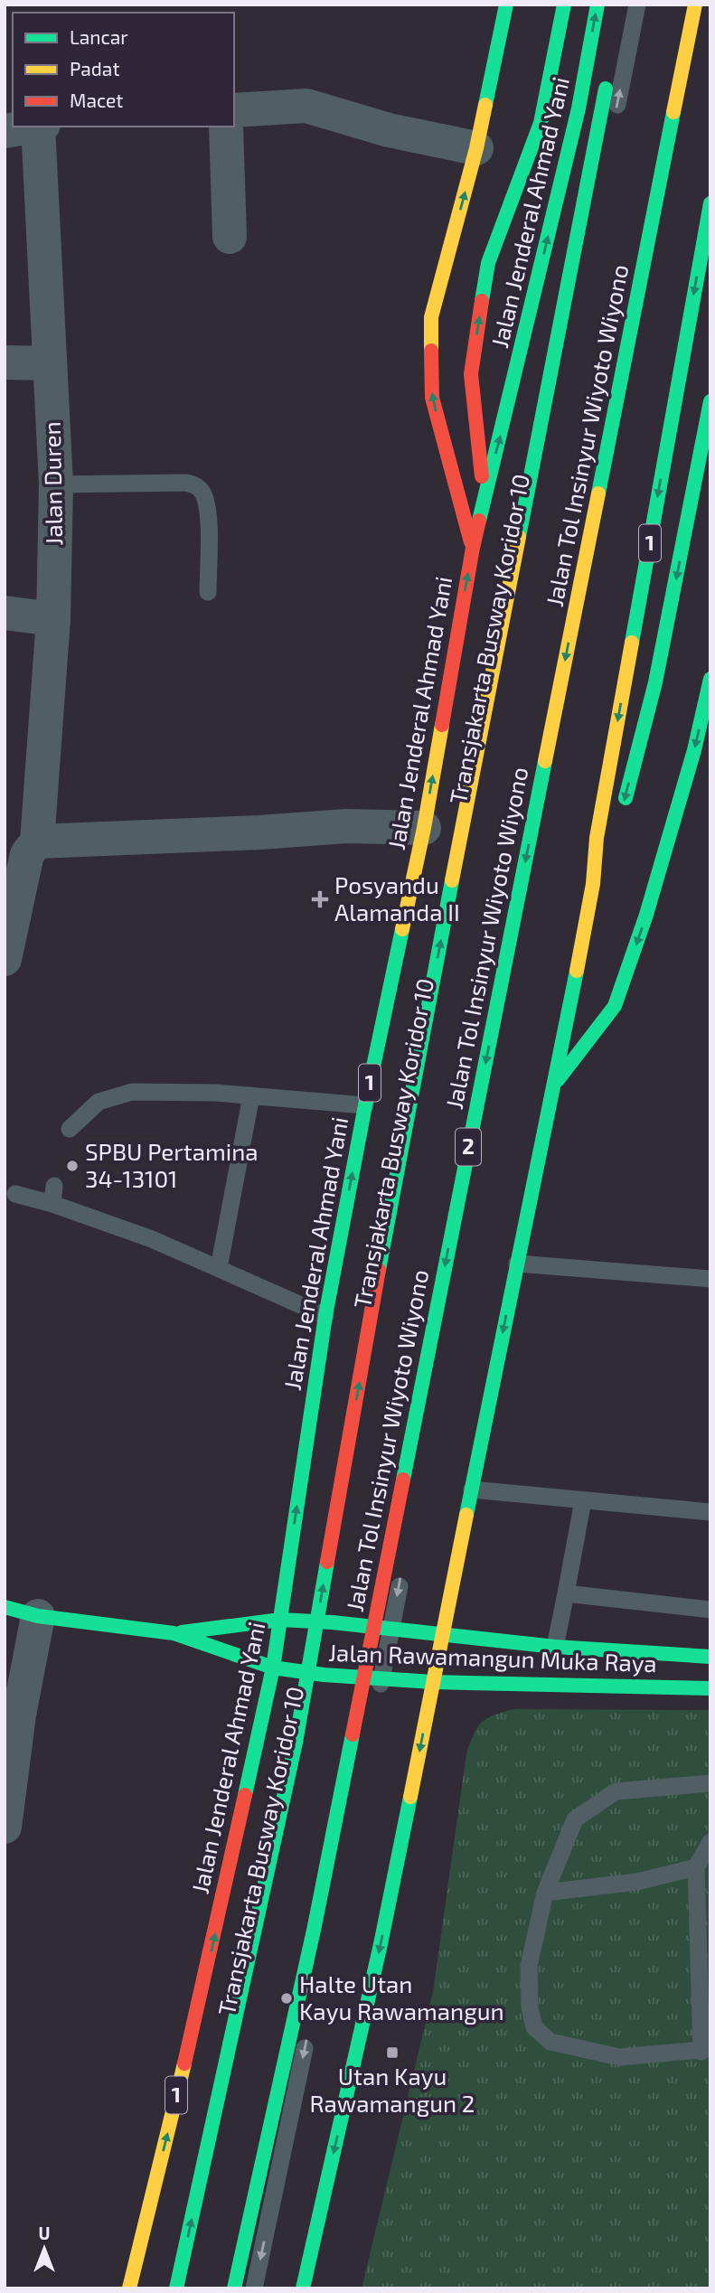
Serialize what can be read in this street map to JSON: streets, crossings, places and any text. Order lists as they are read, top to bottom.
{
  "streets": {
    "main road": [
      "Jalan Jenderal Ahmad Yani",
      "Jalan Tol Insinyur Wiyoto Wiyono",
      "1",
      "2",
      "Jalan Rawamangun Muka Raya"
    ],
    "street": ["Jalan Duren"],
    "lane": ["Transjakarta Busway Koridor 10"]
  },
  "crossings": [
    ["Jalan Jenderal Ahmad Yani", "Jalan Rawamangun Muka Raya"],
    ["1", "Jalan Rawamangun Muka Raya"],
    ["Transjakarta Busway Koridor 10", "Jalan Rawamangun Muka Raya"]
  ],
  "places": {
    "health": ["Posyandu Alamanda II"],
    "other": ["SPBU Pertamina 34-13101", "Halte Utan Kayu Rawamangun"],
    "transit": ["Utan Kayu Rawamangun 2"]
  },
  "legend": ["Lancar", "Padat", "Macet"],
  "north": "top"
}
